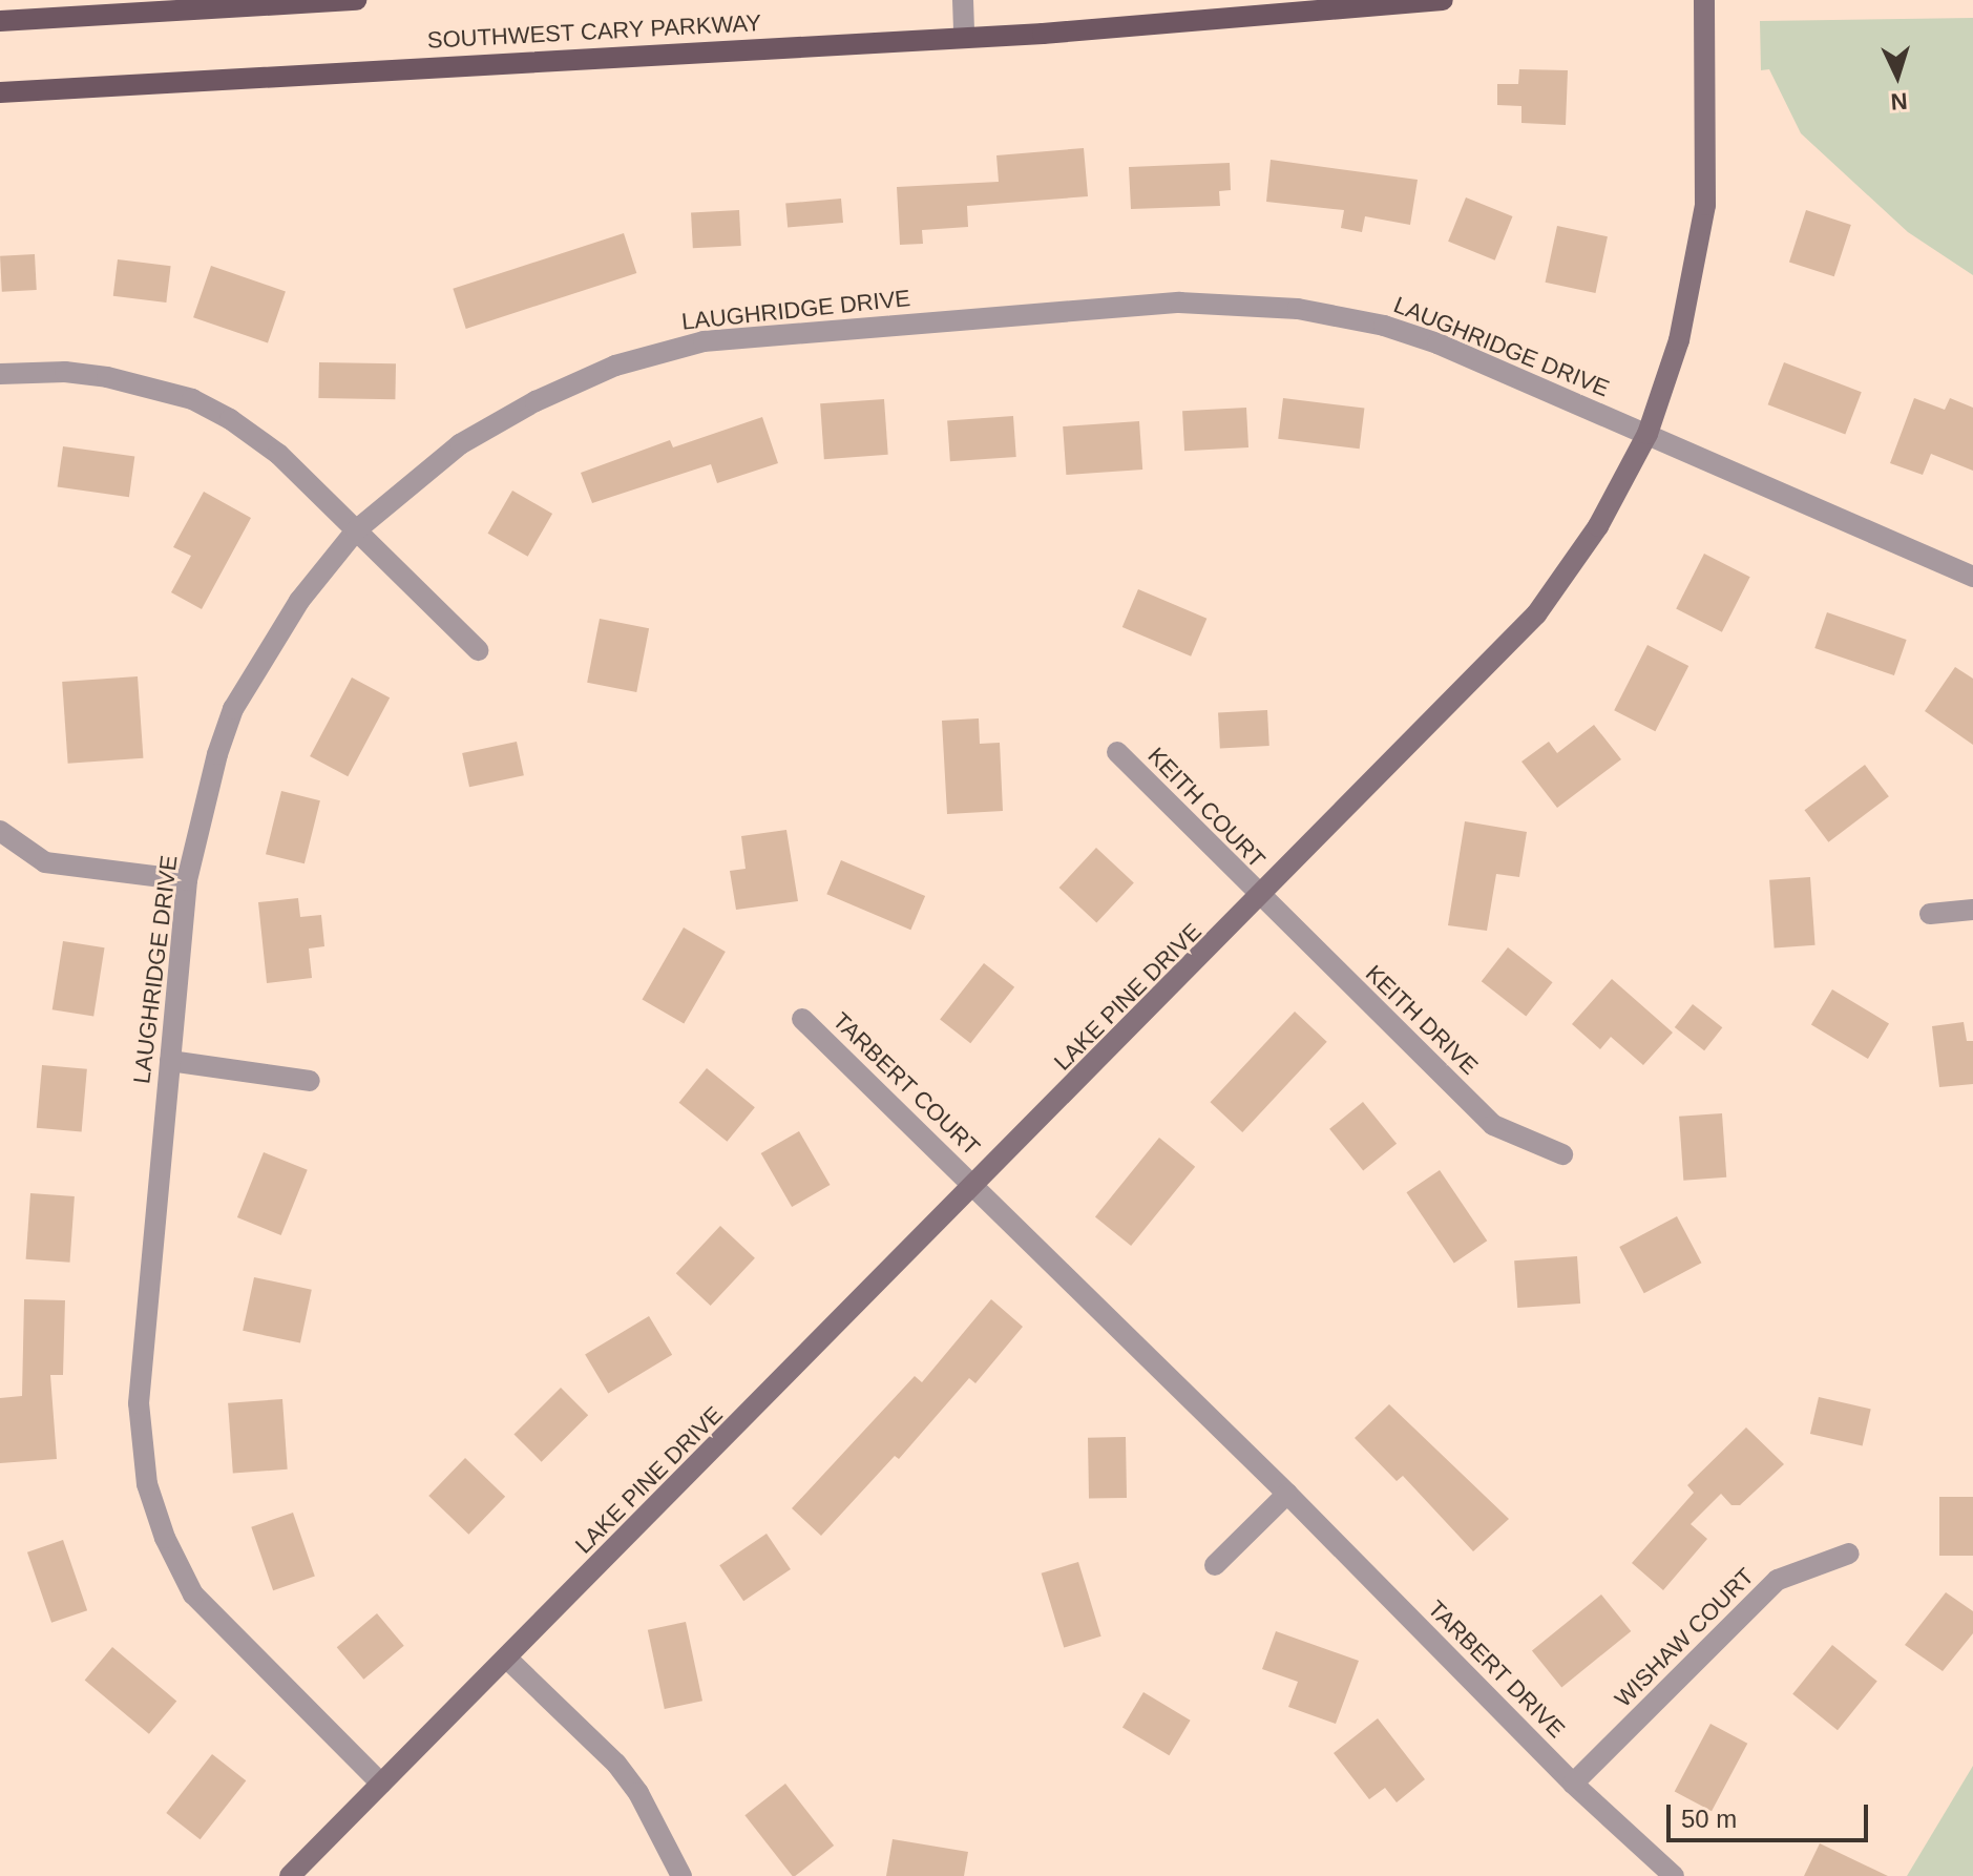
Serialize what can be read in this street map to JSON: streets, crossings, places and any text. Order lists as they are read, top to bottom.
{
  "streets": {
    "main road": ["SOUTHWEST CARY PARKWAY"],
    "street": [
      "LAUGHRIDGE DRIVE",
      "KEITH COURT",
      "LAKE PINE DRIVE",
      "KEITH DRIVE",
      "TARBERT COURT",
      "WISHAW COURT",
      "TARBERT DRIVE"
    ]
  },
  "crossings": [
    ["LAUGHRIDGE DRIVE", "LAKE PINE DRIVE"],
    ["KEITH COURT", "LAKE PINE DRIVE"],
    ["KEITH COURT", "KEITH DRIVE"],
    ["LAKE PINE DRIVE", "KEITH DRIVE"],
    ["LAKE PINE DRIVE", "TARBERT COURT"],
    ["LAKE PINE DRIVE", "TARBERT DRIVE"],
    ["TARBERT COURT", "TARBERT DRIVE"],
    ["WISHAW COURT", "TARBERT DRIVE"]
  ],
  "scale_bar": "50 m",
  "north": "bottom"
}
